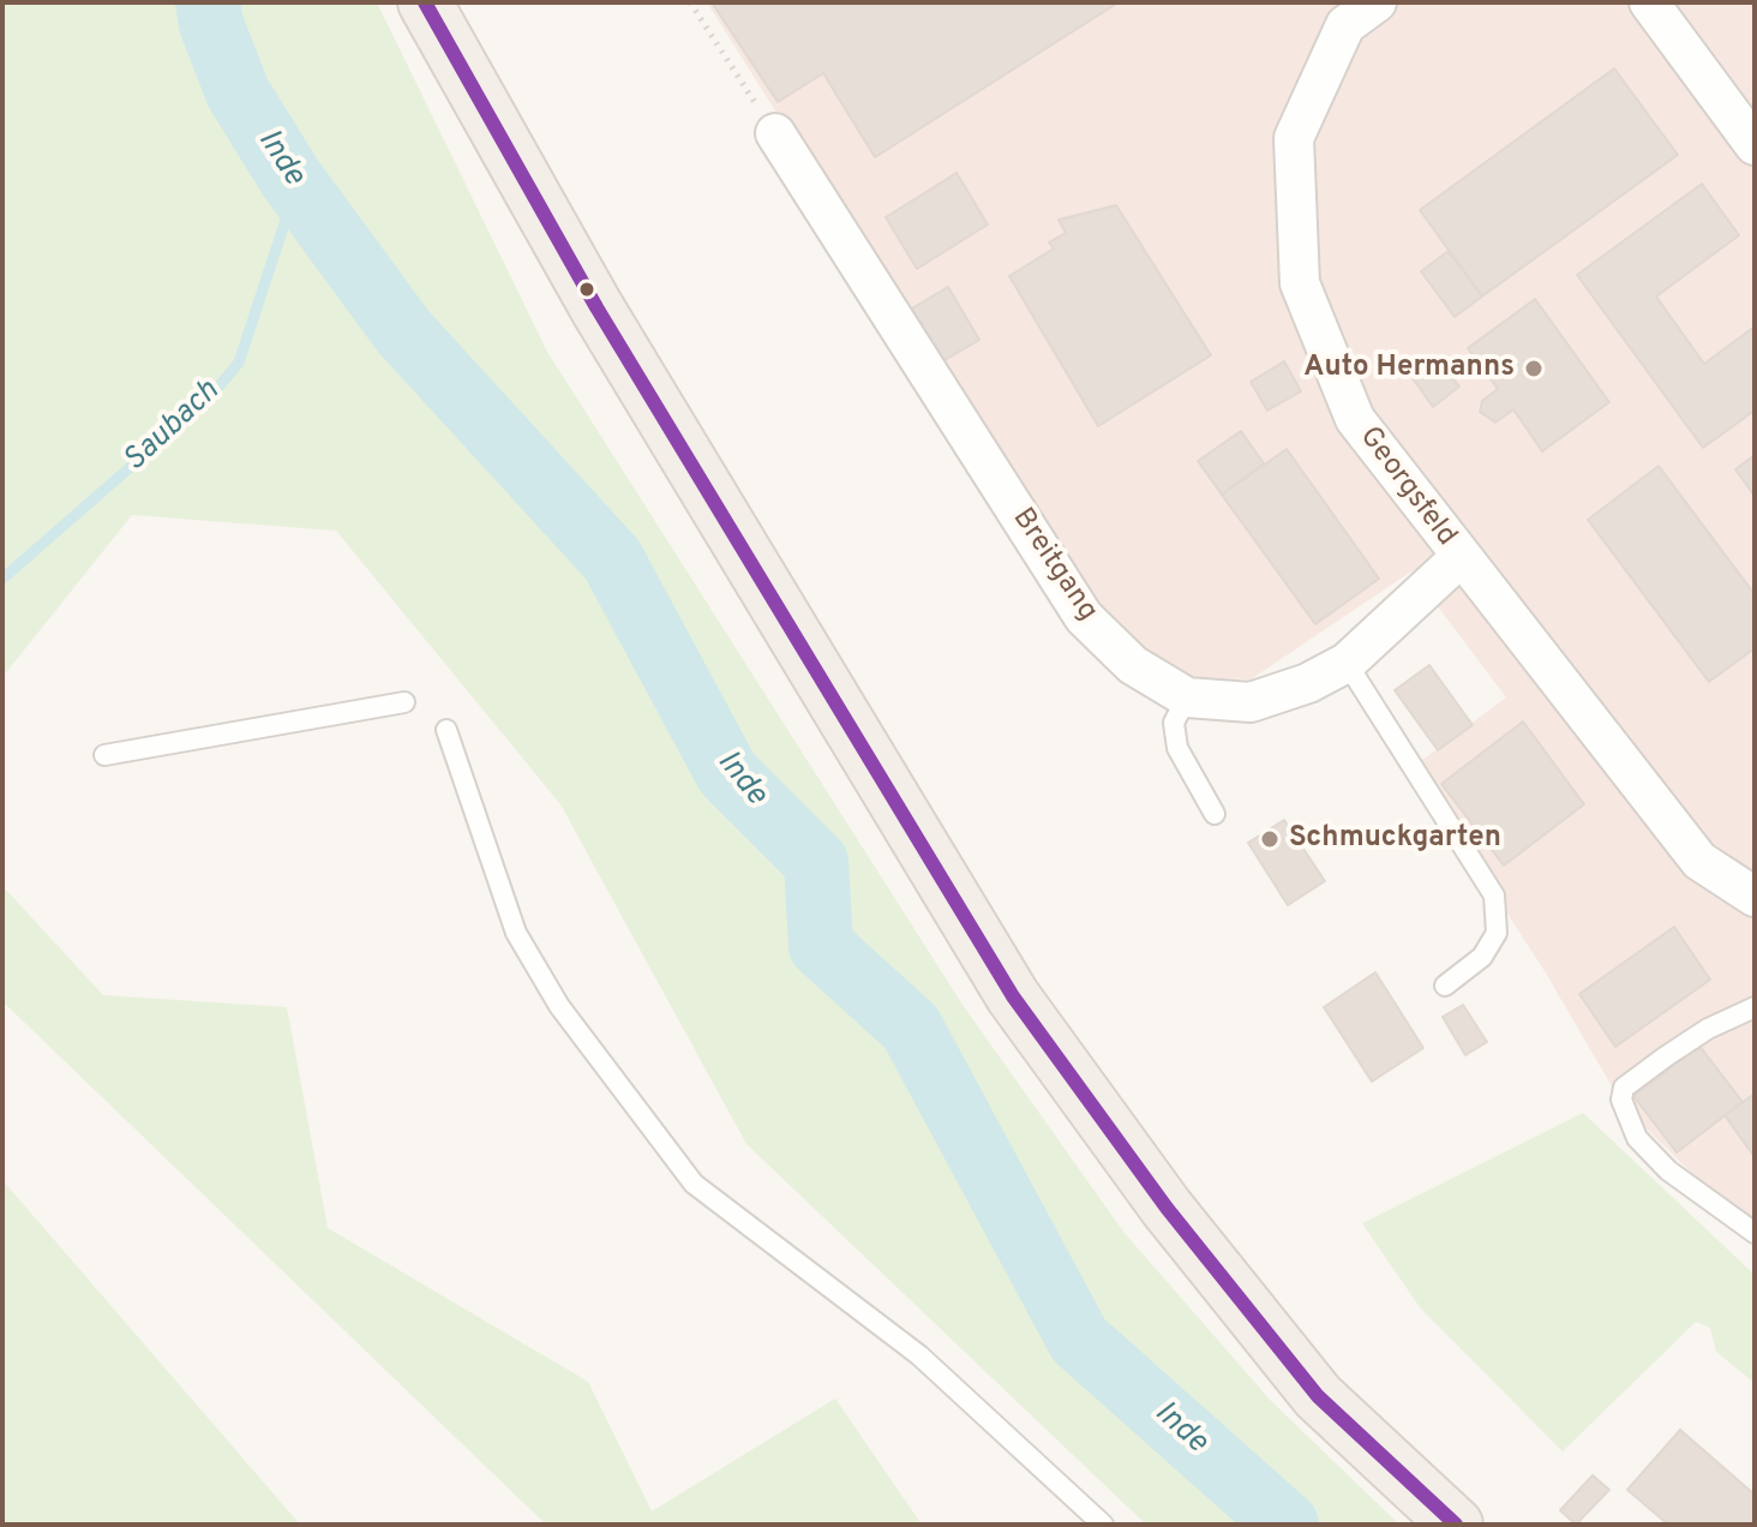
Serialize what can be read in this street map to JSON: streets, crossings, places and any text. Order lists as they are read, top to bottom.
{
  "streets": {
    "street": ["Georgsfeld", "Breitgang"]
  },
  "crossings": [
    ["Georgsfeld", "Breitgang"]
  ],
  "water": ["Inde", "Saubach"],
  "places": ["Auto Hermanns", "Schmuckgarten"]
}
